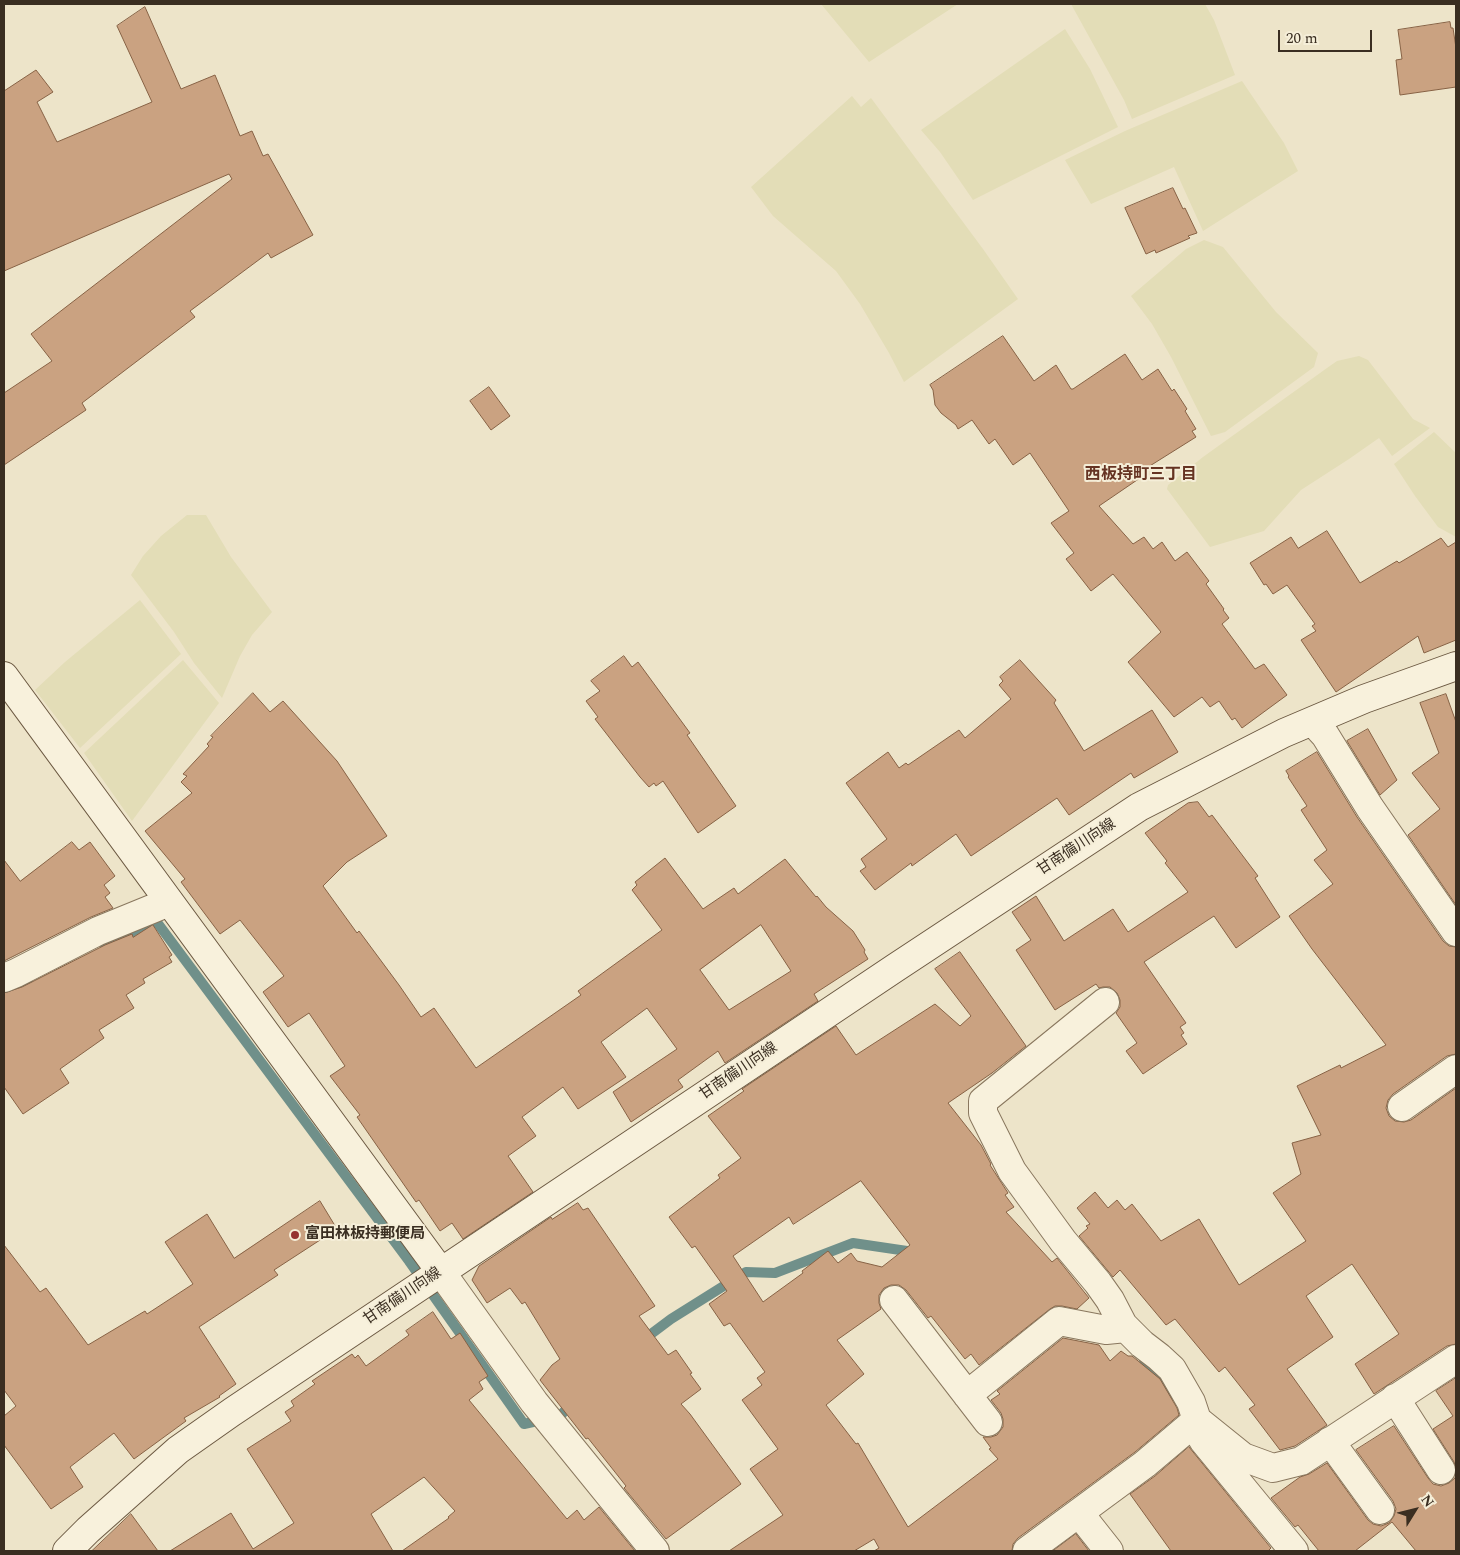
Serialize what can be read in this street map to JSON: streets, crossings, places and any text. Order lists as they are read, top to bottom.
{
  "streets": {
    "street": ["甘南備川向線"]
  },
  "districts": ["西板持町三丁目"],
  "places": ["富田林板持郵便局"],
  "scale_bar": "20 m",
  "north": "top right"
}
